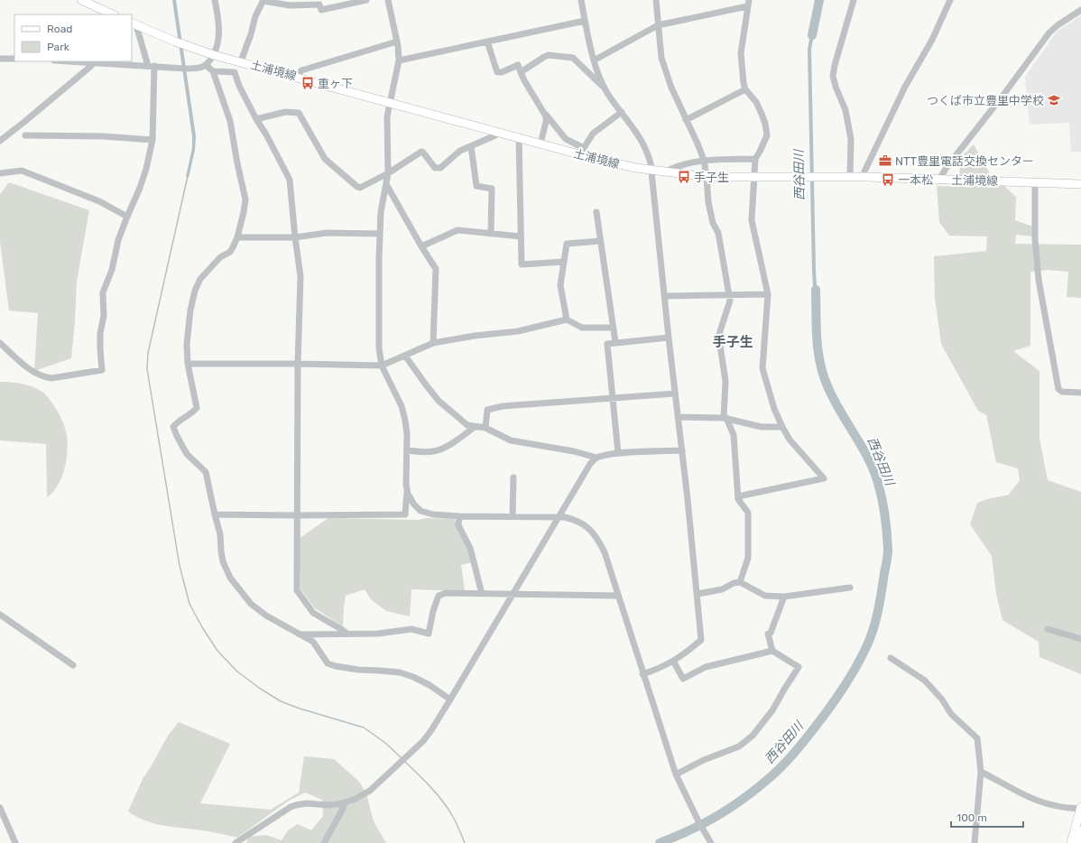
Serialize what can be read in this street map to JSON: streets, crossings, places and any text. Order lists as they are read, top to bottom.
{
  "streets": {
    "main road": ["土浦境線"]
  },
  "districts": ["手子生"],
  "water": ["西谷田川"],
  "places": {
    "bus stop": ["重ヶ下", "手子生", "一本松"],
    "school or university": ["つくば市立豊里中学校"],
    "office": ["NTT豊里電話交換センター"]
  },
  "legend": ["Road", "Park"],
  "scale_bar": "100 m"
}
